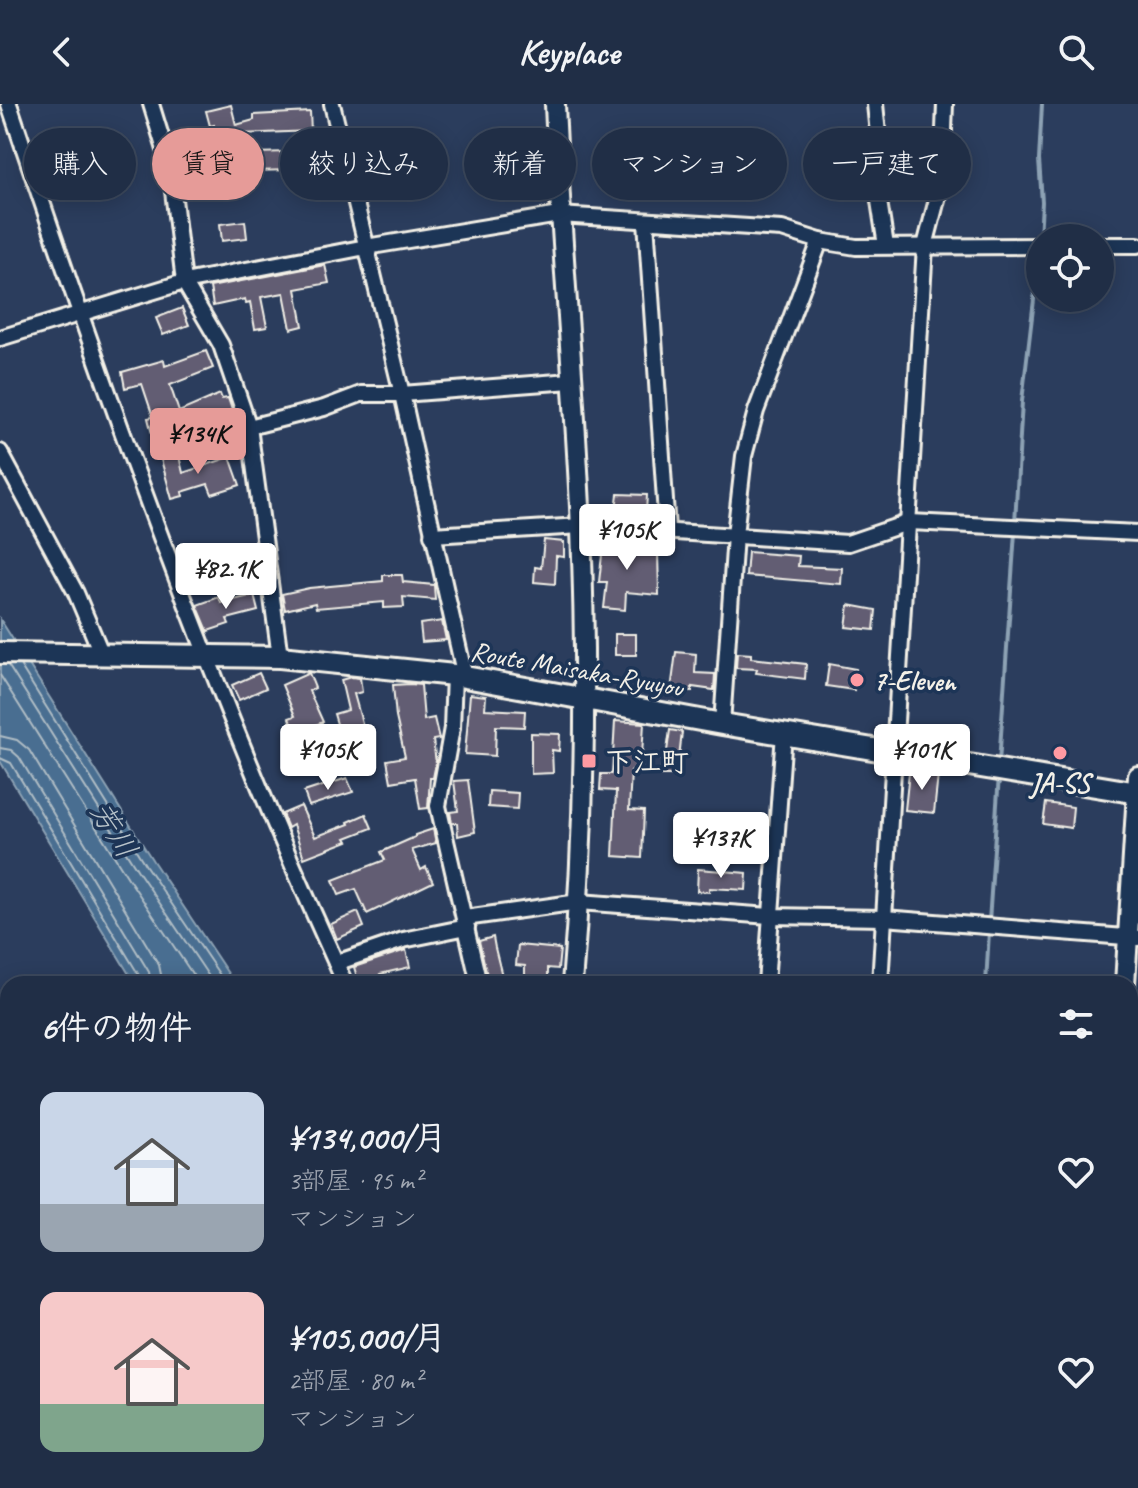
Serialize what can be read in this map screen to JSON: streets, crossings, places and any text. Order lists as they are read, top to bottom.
{
  "streets": {
    "main road": ["Route Maisaka-Ryuyou"]
  },
  "water": ["芳川"],
  "places": {
    "other": ["7-Eleven", "JA-SS"],
    "transit": ["下江町"]
  },
  "page": {
    "header": "Keyplace",
    "chip": [
      "購入",
      "賃貸",
      "絞り込み",
      "新着",
      "マンション",
      "一戸建て"
    ],
    "price": [
      "¥134K",
      "¥105K",
      "¥82.1K",
      "¥105K",
      "¥101K",
      "¥137K"
    ],
    "heading": "6件の物件",
    "list": [
      {
        "name": "¥134,000/月",
        "note": "3部屋 · 95 m² · マンション"
      },
      {
        "name": "¥105,000/月",
        "note": "2部屋 · 80 m² · マンション"
      }
    ]
  }
}
